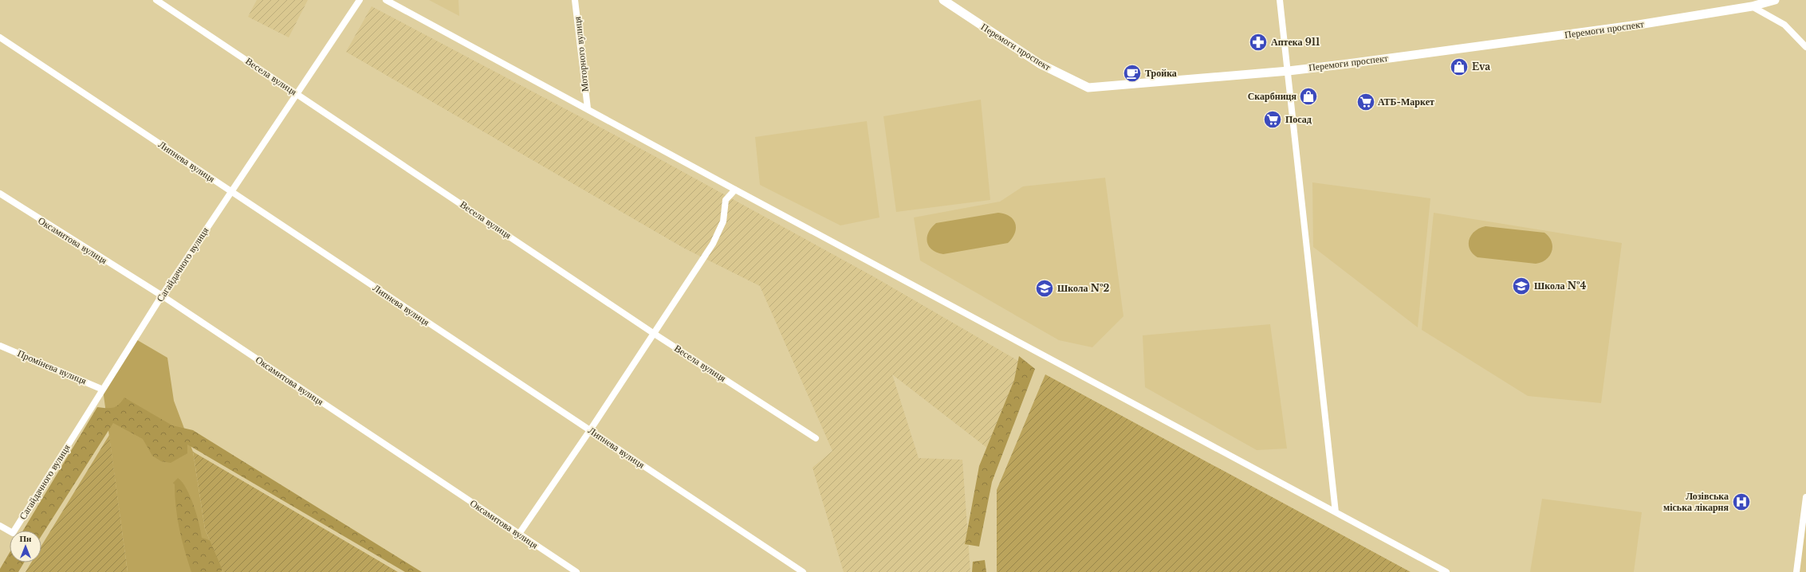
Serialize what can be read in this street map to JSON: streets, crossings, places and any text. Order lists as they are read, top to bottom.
{
  "streets": {
    "street": [
      "Перемоги проспект",
      "Моторного вулиця",
      "Весела вулиця",
      "Липнева вулиця",
      "Оксамитова вулиця",
      "Сагайдачного вулиця",
      "Промінева вулиця"
    ]
  },
  "crossings": [
    ["Весела вулиця", "Сагайдачного вулиця"],
    ["Липнева вулиця", "Сагайдачного вулиця"],
    ["Оксамитова вулиця", "Сагайдачного вулиця"],
    ["Сагайдачного вулиця", "Промінева вулиця"]
  ],
  "places": {
    "pharmacy": ["Аптека 911"],
    "shop": ["Eva", "Скарбниця"],
    "cafe": ["Тройка"],
    "supermarket": ["АТБ-Маркет", "Посад"],
    "school or university": ["Школа №4", "Школа №2"],
    "hospital": ["Лозівська міська лікарня"]
  },
  "north": "top"
}
